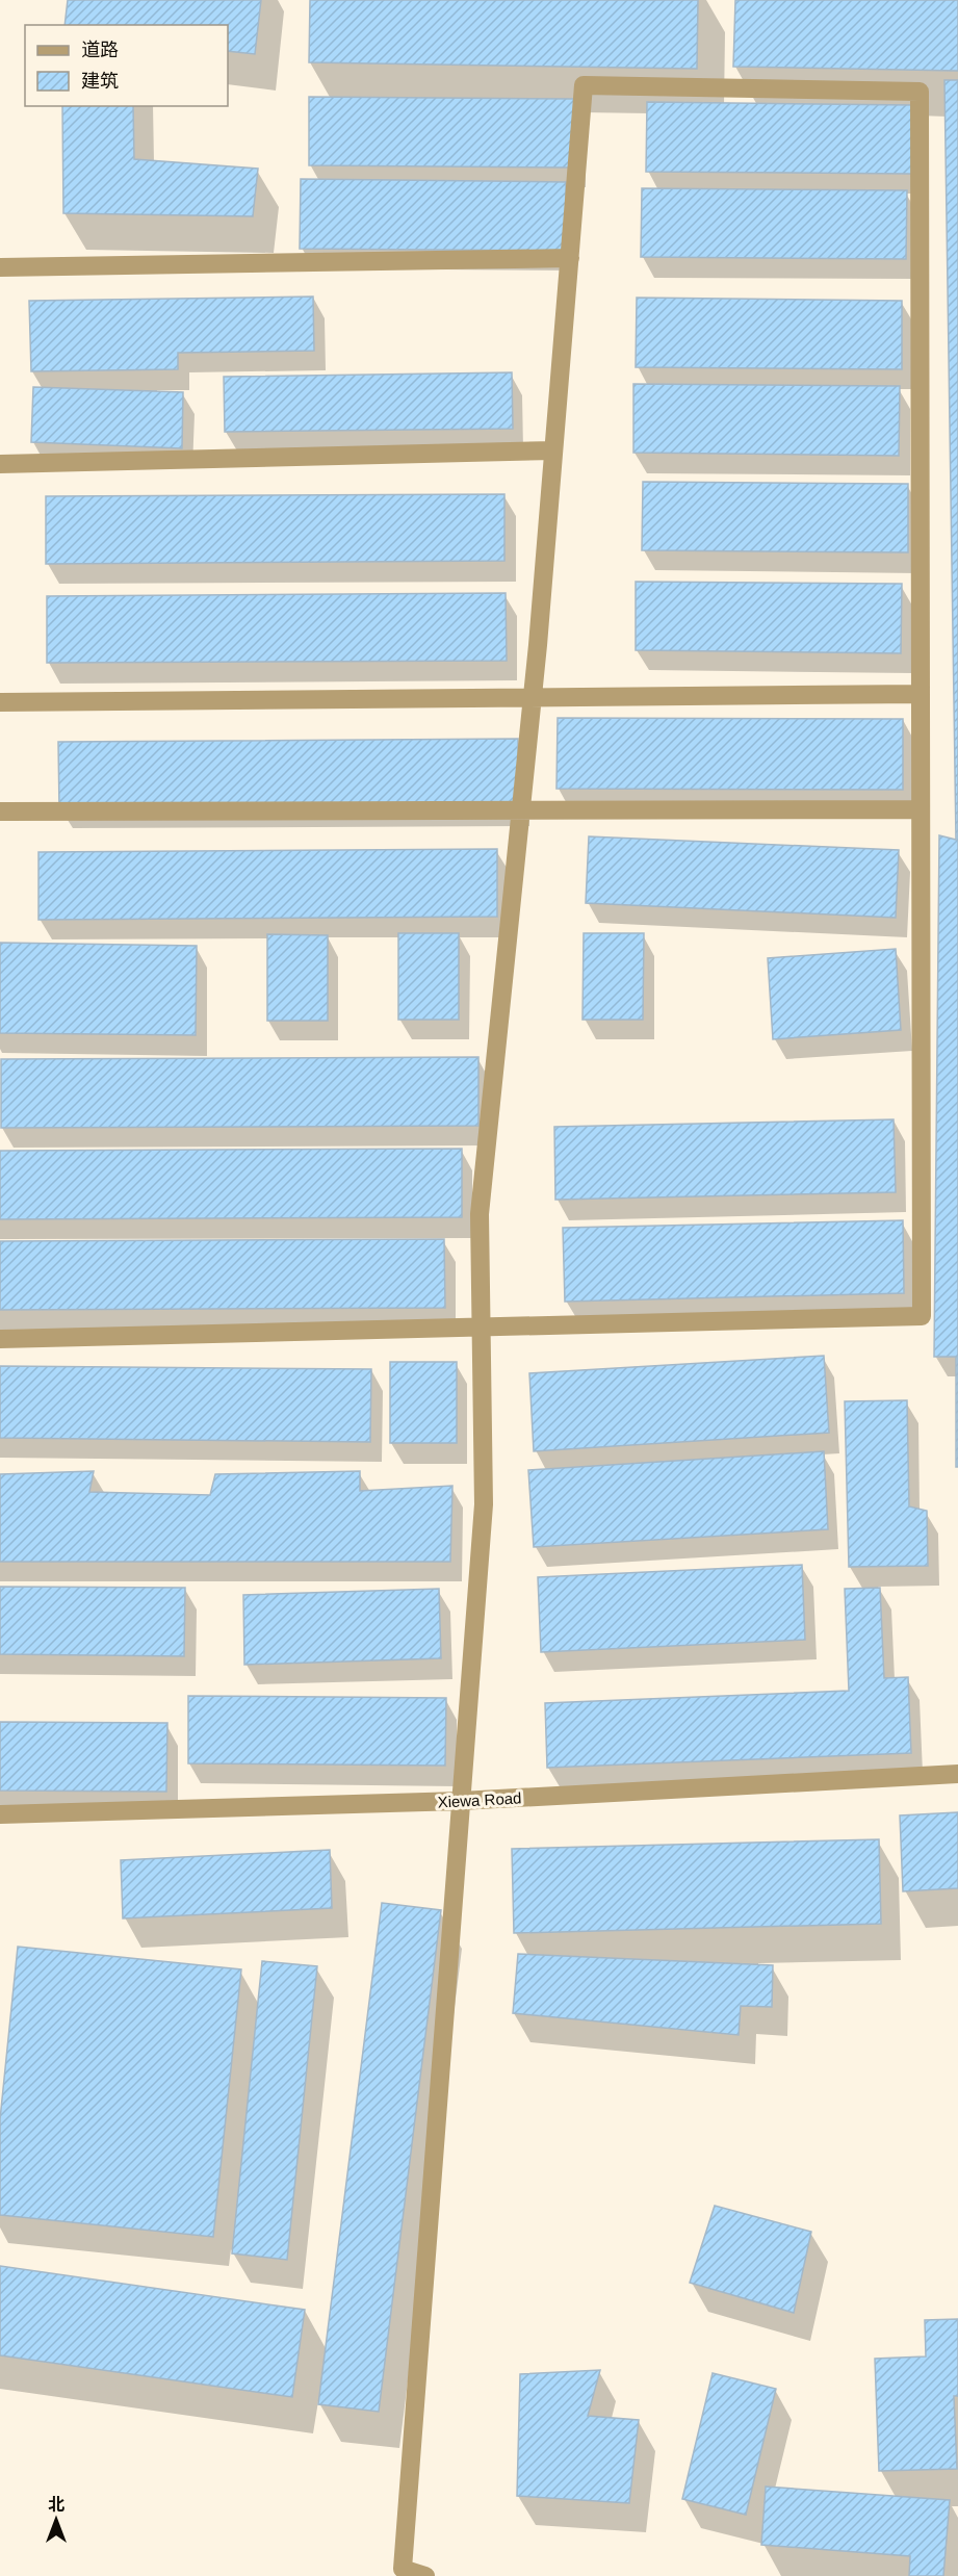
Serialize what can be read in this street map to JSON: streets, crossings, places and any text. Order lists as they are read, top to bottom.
{
  "streets": {
    "street": ["Xiewa Road"]
  },
  "legend": ["道路", "建筑"],
  "north": "top"
}
